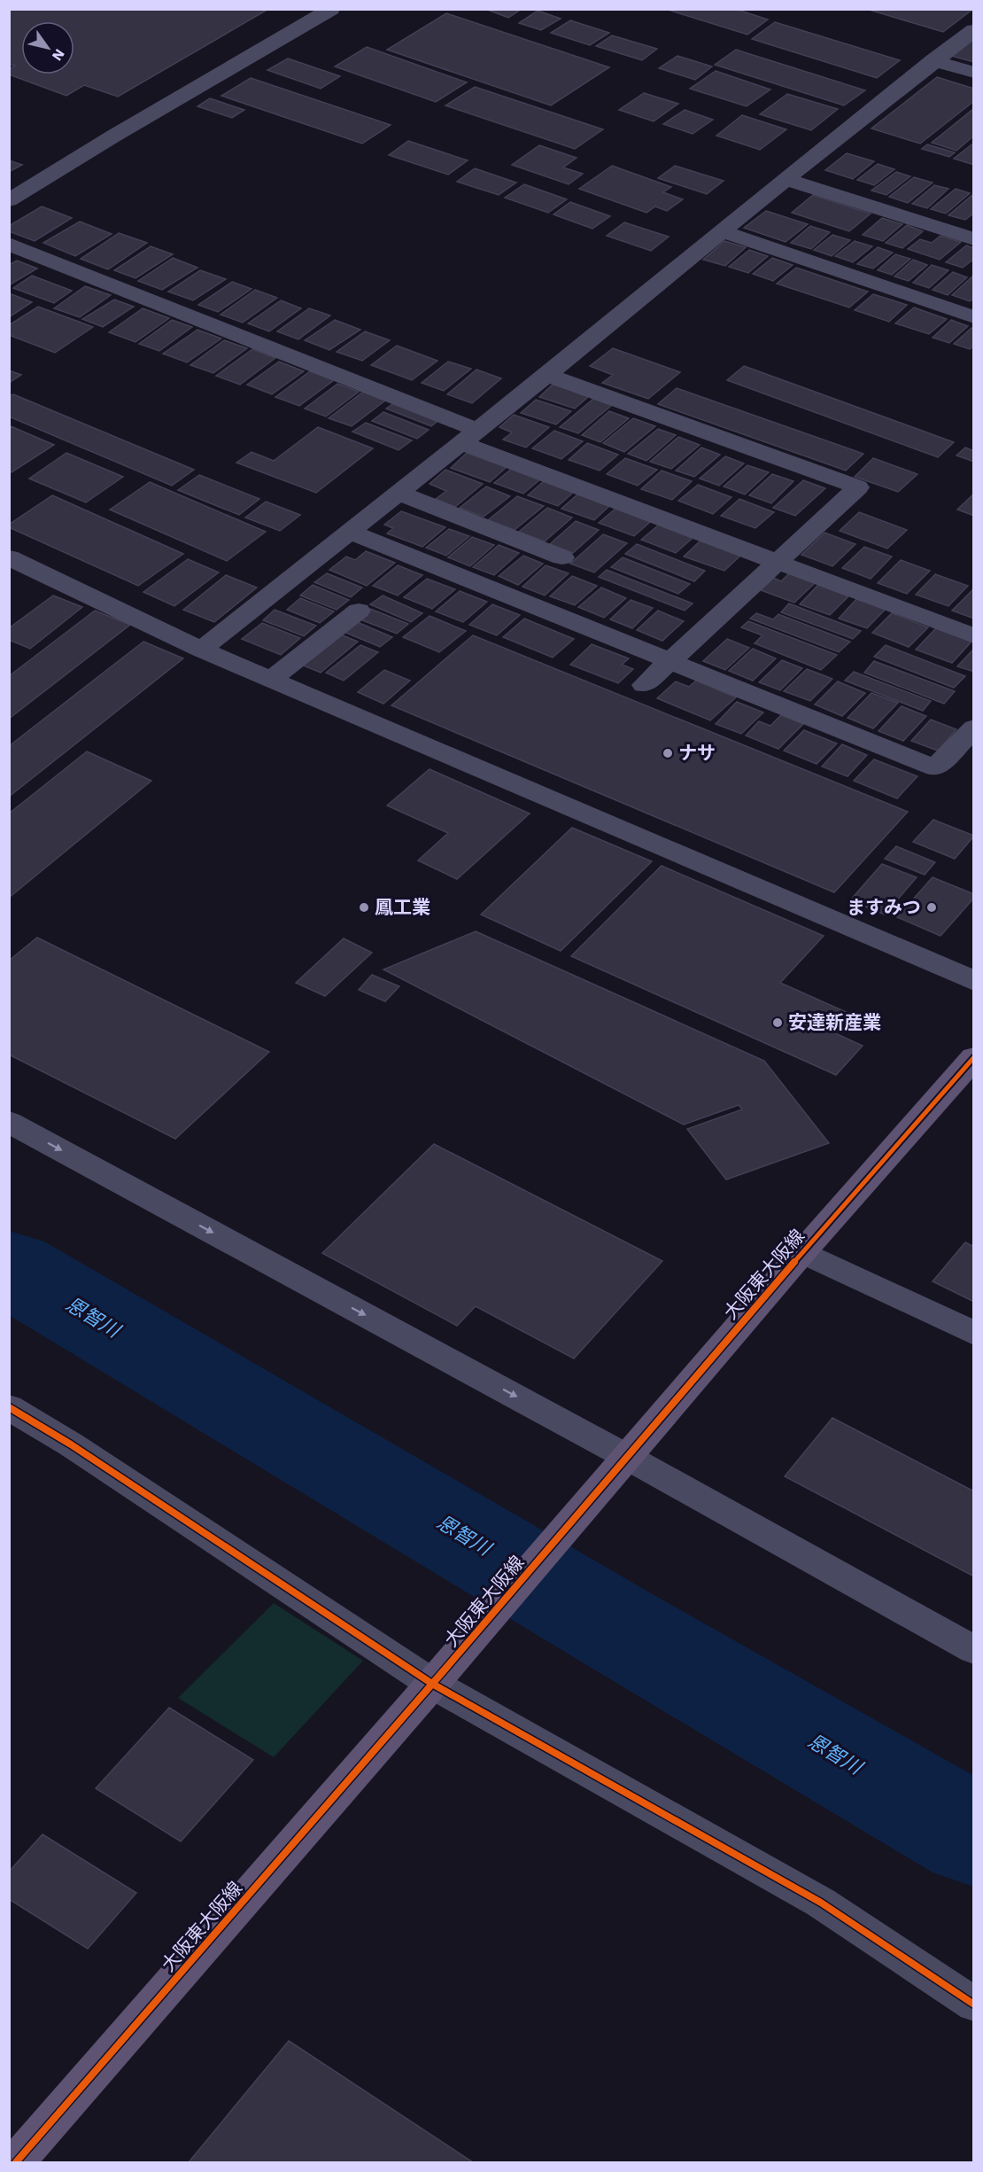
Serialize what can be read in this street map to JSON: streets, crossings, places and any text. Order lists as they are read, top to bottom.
{
  "streets": {
    "main road": ["大阪東大阪線"]
  },
  "water": ["恩智川"],
  "places": [
    "ナサ",
    "鳳工業",
    "ますみつ",
    "安達新産業"
  ],
  "north": "bottom right"
}
